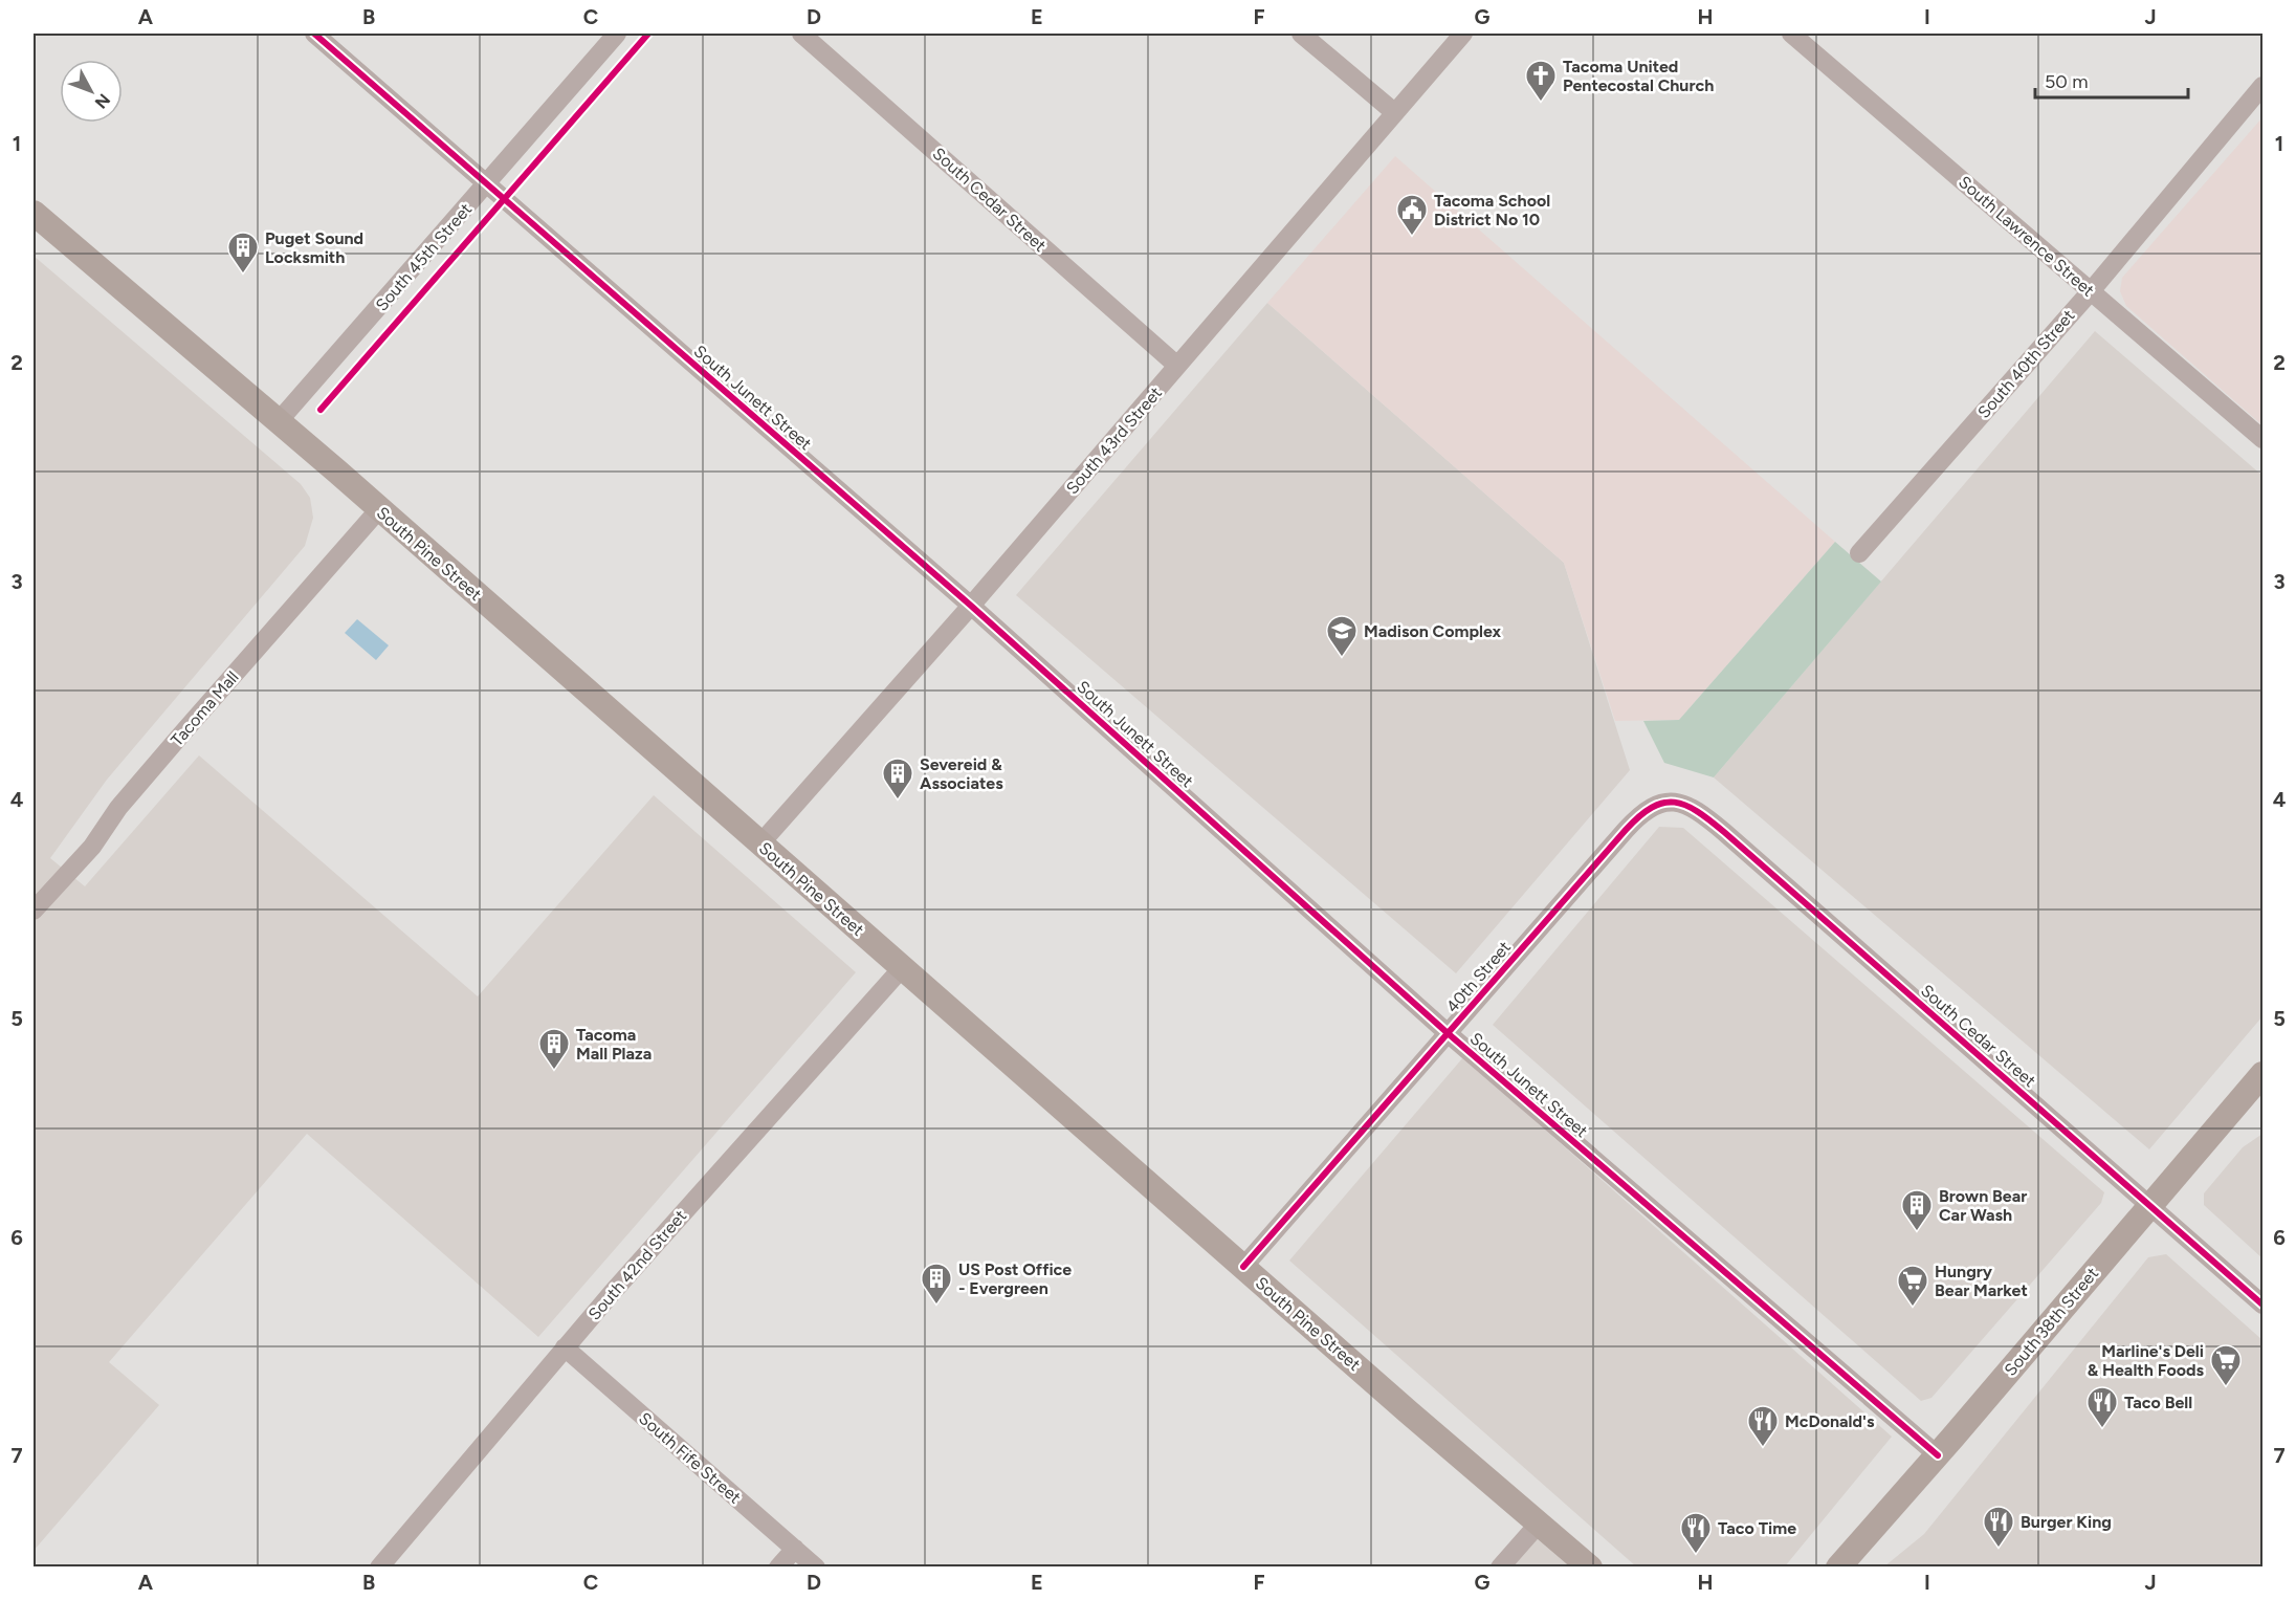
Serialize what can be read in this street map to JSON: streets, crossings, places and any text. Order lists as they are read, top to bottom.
{
  "streets": {
    "main road": ["South Pine Street", "South 38th Street"],
    "street": [
      "South Cedar Street",
      "South Lawrence Street",
      "South 45th Street",
      "South 40th Street",
      "South Junett Street",
      "South 43rd Street",
      "Tacoma Mall",
      "40th Street",
      "South 42nd Street",
      "South Fife Street"
    ]
  },
  "crossings": [
    ["South Cedar Street", "South 43rd Street"],
    ["South Cedar Street", "40th Street"],
    ["South Cedar Street", "South 38th Street"],
    ["South Lawrence Street", "South 40th Street"],
    ["South 45th Street", "South Junett Street"],
    ["South 45th Street", "South Pine Street"],
    ["South Junett Street", "South 43rd Street"],
    ["South Junett Street", "40th Street"],
    ["South Junett Street", "South 38th Street"],
    ["South 43rd Street", "South Pine Street"],
    ["South Pine Street", "Tacoma Mall"],
    ["South Pine Street", "40th Street"],
    ["South Pine Street", "South 42nd Street"],
    ["South 42nd Street", "South Fife Street"]
  ],
  "places": {
    "church": ["Tacoma United Pentecostal Church"],
    "public building": ["Tacoma School District No 10"],
    "building": [
      "Puget Sound Locksmith",
      "Severeid & Associates",
      "Tacoma Mall Plaza",
      "Brown Bear Car Wash",
      "US Post Office - Evergreen"
    ],
    "school or university": ["Madison Complex"],
    "supermarket": ["Hungry Bear Market", "Marline's Deli & Health Foods"],
    "restaurant": [
      "Taco Bell",
      "McDonald's",
      "Burger King",
      "Taco Time"
    ]
  },
  "scale_bar": "50 m",
  "north": "bottom right",
  "grid": {
    "columns": [
      "A",
      "B",
      "C",
      "D",
      "E",
      "F",
      "G",
      "H",
      "I",
      "J"
    ],
    "rows": [
      "1",
      "2",
      "3",
      "4",
      "5",
      "6",
      "7"
    ]
  }
}
